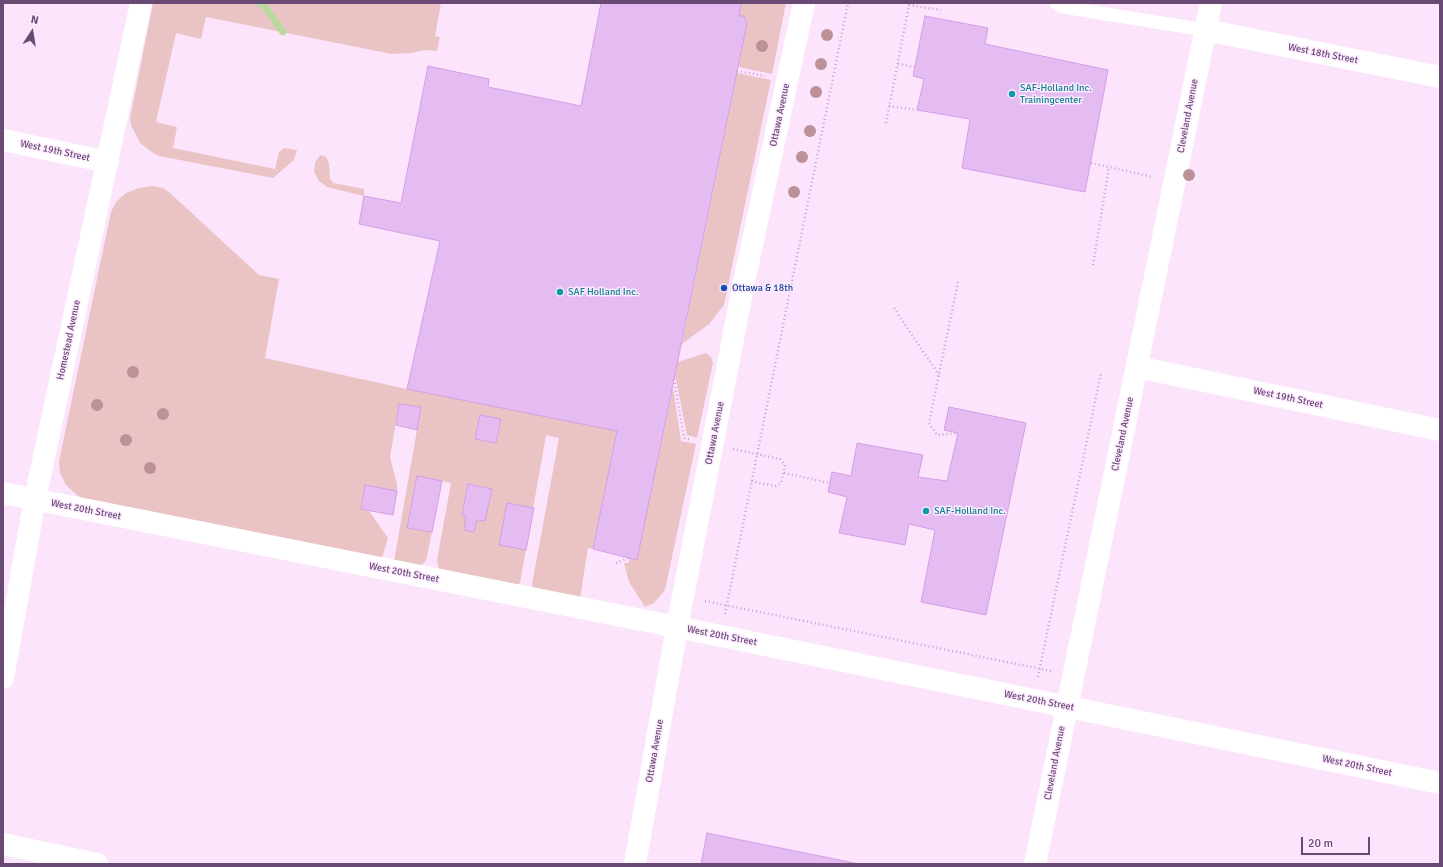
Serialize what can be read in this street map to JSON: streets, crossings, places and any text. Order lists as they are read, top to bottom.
{
  "streets": {
    "street": [
      "West 18th Street",
      "Ottawa Avenue",
      "Cleveland Avenue",
      "West 19th Street",
      "Homestead Avenue",
      "West 20th Street"
    ]
  },
  "crossings": [
    ["West 18th Street", "Cleveland Avenue"],
    ["Ottawa Avenue", "West 20th Street"],
    ["Cleveland Avenue", "West 19th Street"],
    ["Cleveland Avenue", "West 20th Street"],
    ["West 19th Street", "Homestead Avenue"],
    ["Homestead Avenue", "West 20th Street"]
  ],
  "places": [
    "SAF-Holland Inc. Trainingcenter",
    "Ottawa & 18th",
    "SAF Holland Inc.",
    "SAF-Holland Inc."
  ],
  "scale_bar": "20 m",
  "north": "top"
}
